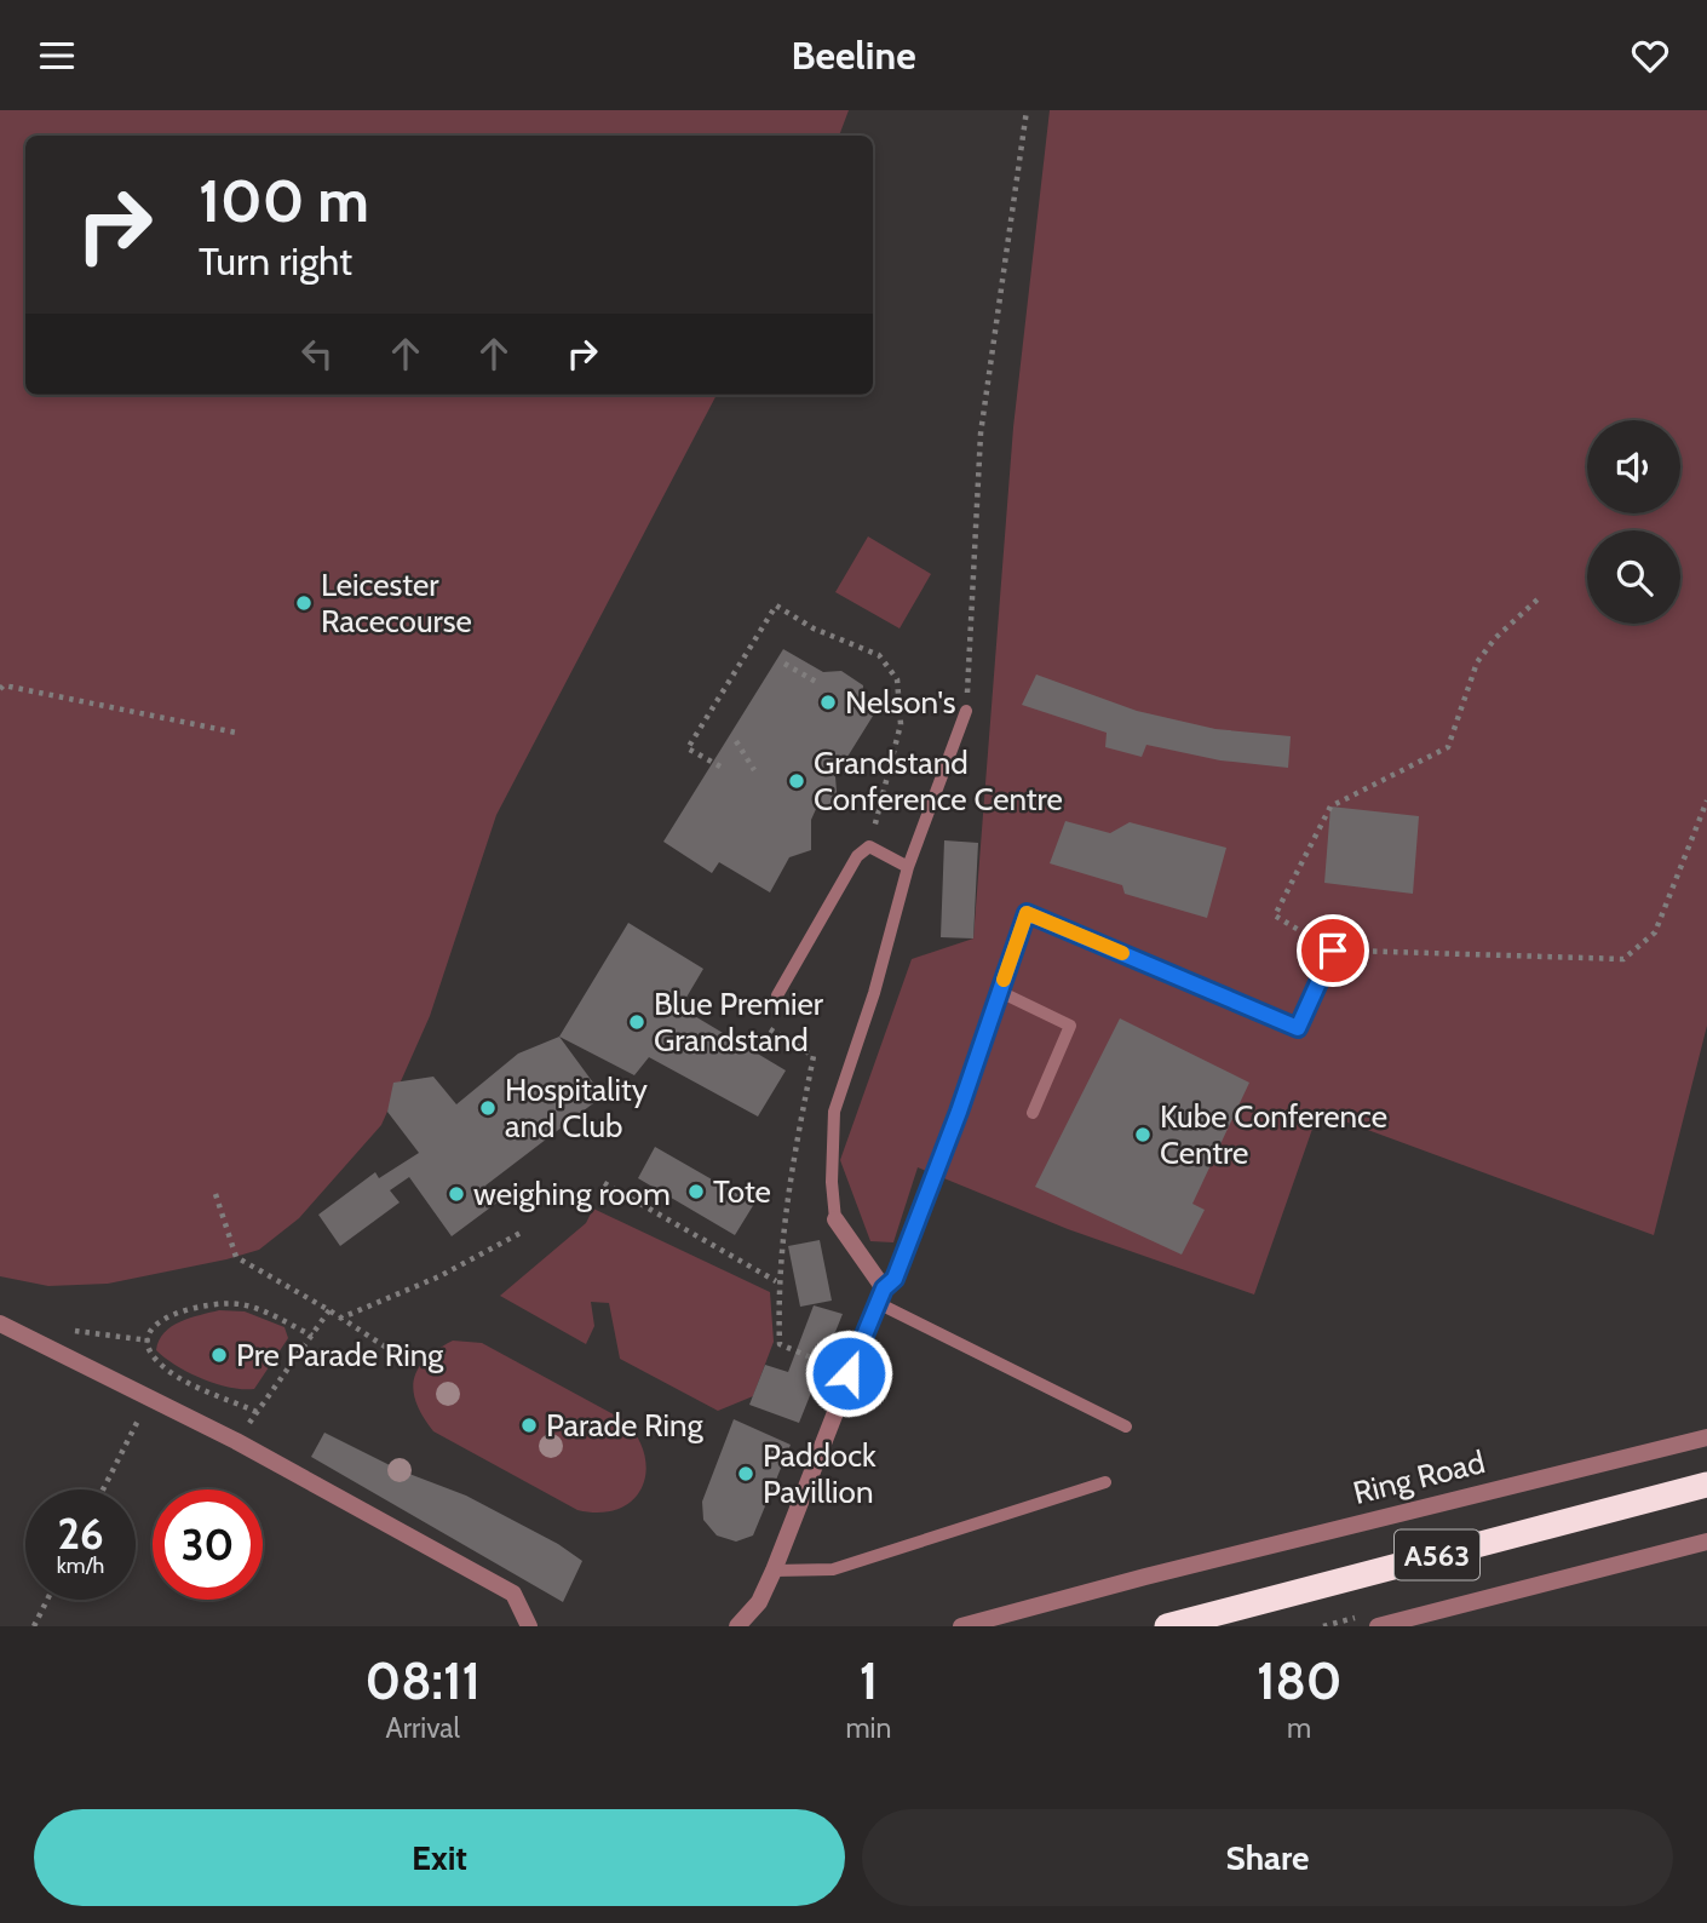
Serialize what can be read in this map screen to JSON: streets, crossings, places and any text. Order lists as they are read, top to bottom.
{
  "streets": {
    "highway": ["A563"],
    "street": ["Ring Road"]
  },
  "places": [
    "Leicester Racecourse",
    "Nelson's",
    "Grandstand Conference Centre",
    "Blue Premier Grandstand",
    "Hospitality and Club",
    "Kube Conference Centre",
    "Tote",
    "weighing room",
    "Pre Parade Ring",
    "Parade Ring",
    "Paddock Pavillion"
  ],
  "page": {
    "header": "Beeline",
    "turn": ["100 m", "Turn right"],
    "speed": "26 km/h",
    "limit": "30",
    "eta": [
      "08:11",
      "Arrival",
      "1",
      "min",
      "180",
      "m"
    ],
    "buttons": ["Exit", "Share"]
  }
}
